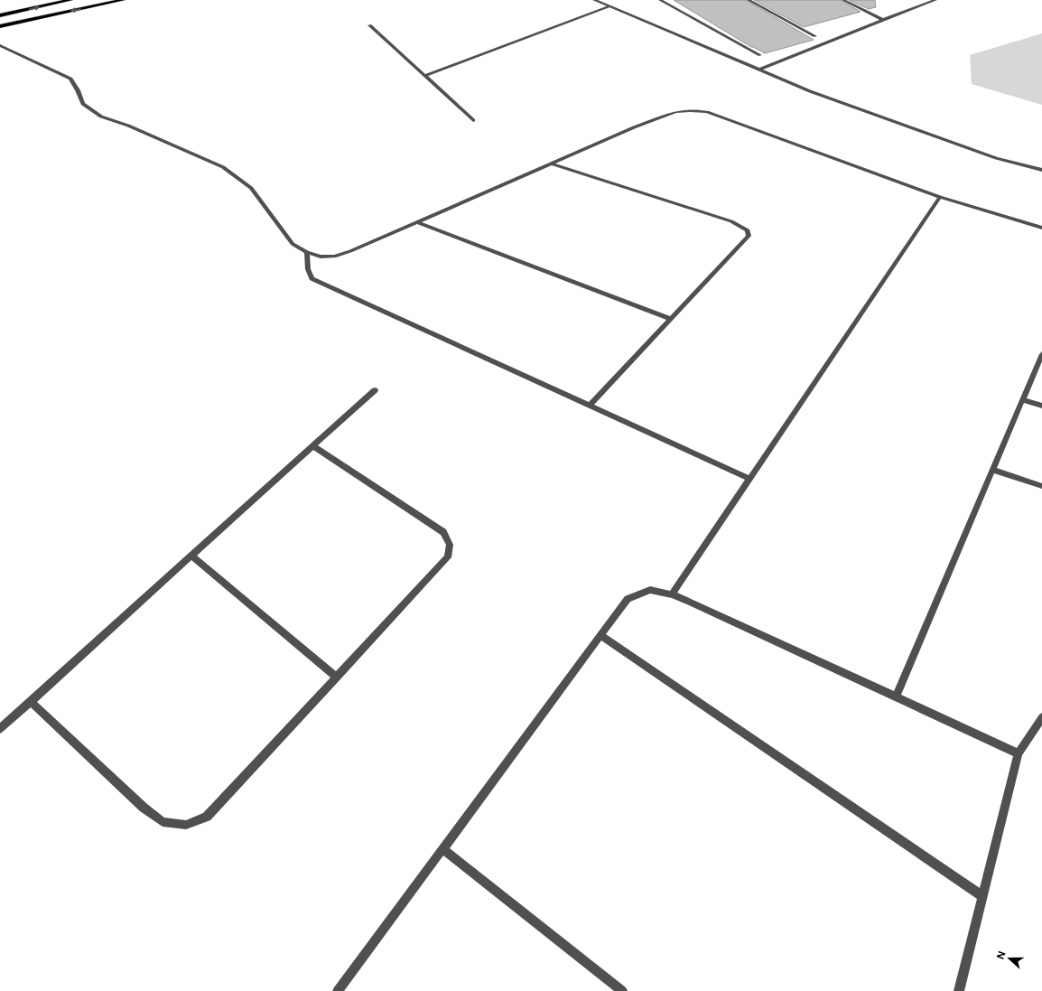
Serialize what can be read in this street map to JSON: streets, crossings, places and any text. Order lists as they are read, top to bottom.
{
  "north": "left"
}
